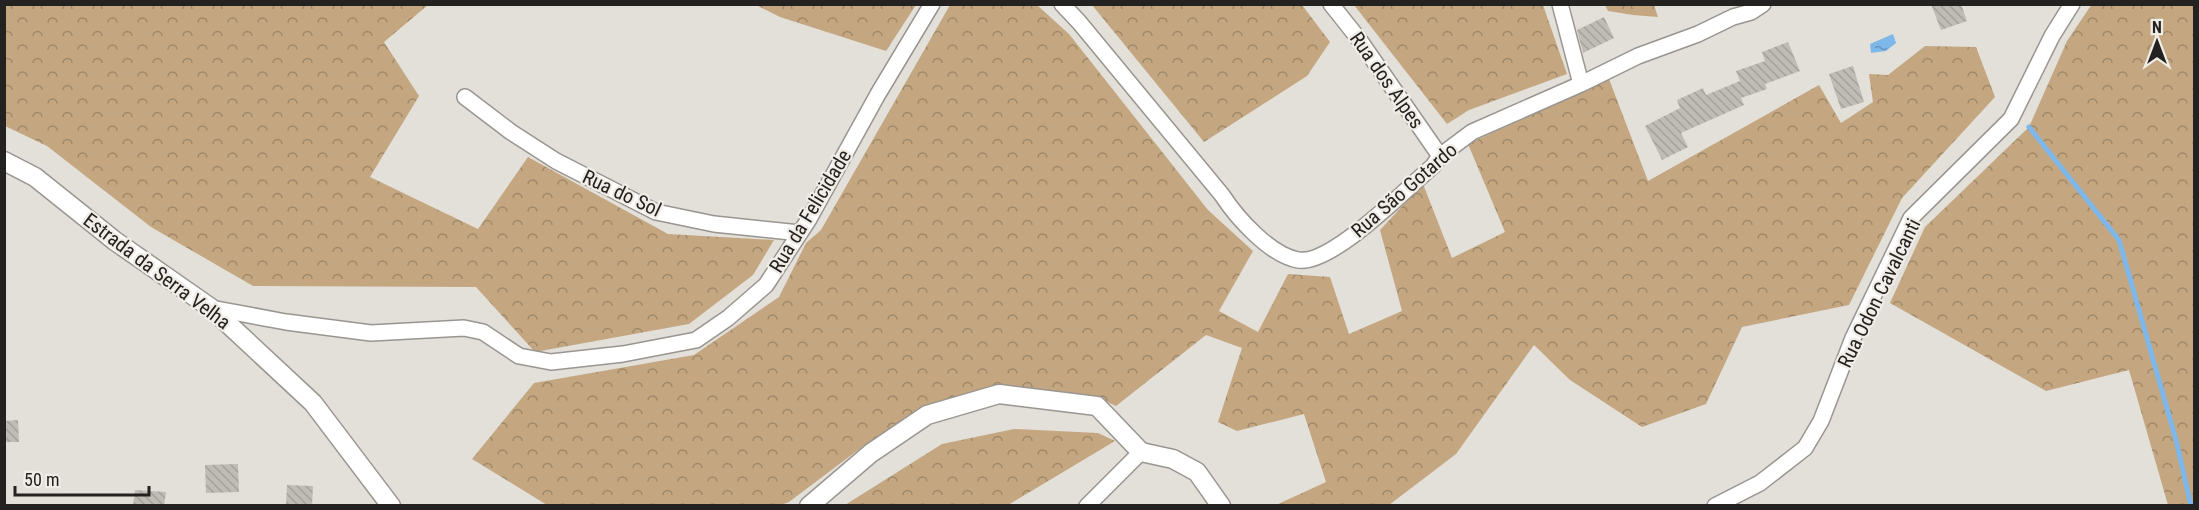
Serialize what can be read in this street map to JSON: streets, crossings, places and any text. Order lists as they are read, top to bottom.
{
  "streets": {
    "street": [
      "Rua dos Alpes",
      "Rua São Gotardo",
      "Rua do Sol",
      "Rua da Felicidade",
      "Estrada da Serra Velha",
      "Rua Odon Cavalcanti"
    ]
  },
  "crossings": [
    ["Rua dos Alpes", "Rua São Gotardo"],
    ["Rua do Sol", "Rua da Felicidade"],
    ["Rua da Felicidade", "Estrada da Serra Velha"]
  ],
  "scale_bar": "50 m",
  "north": "top"
}
